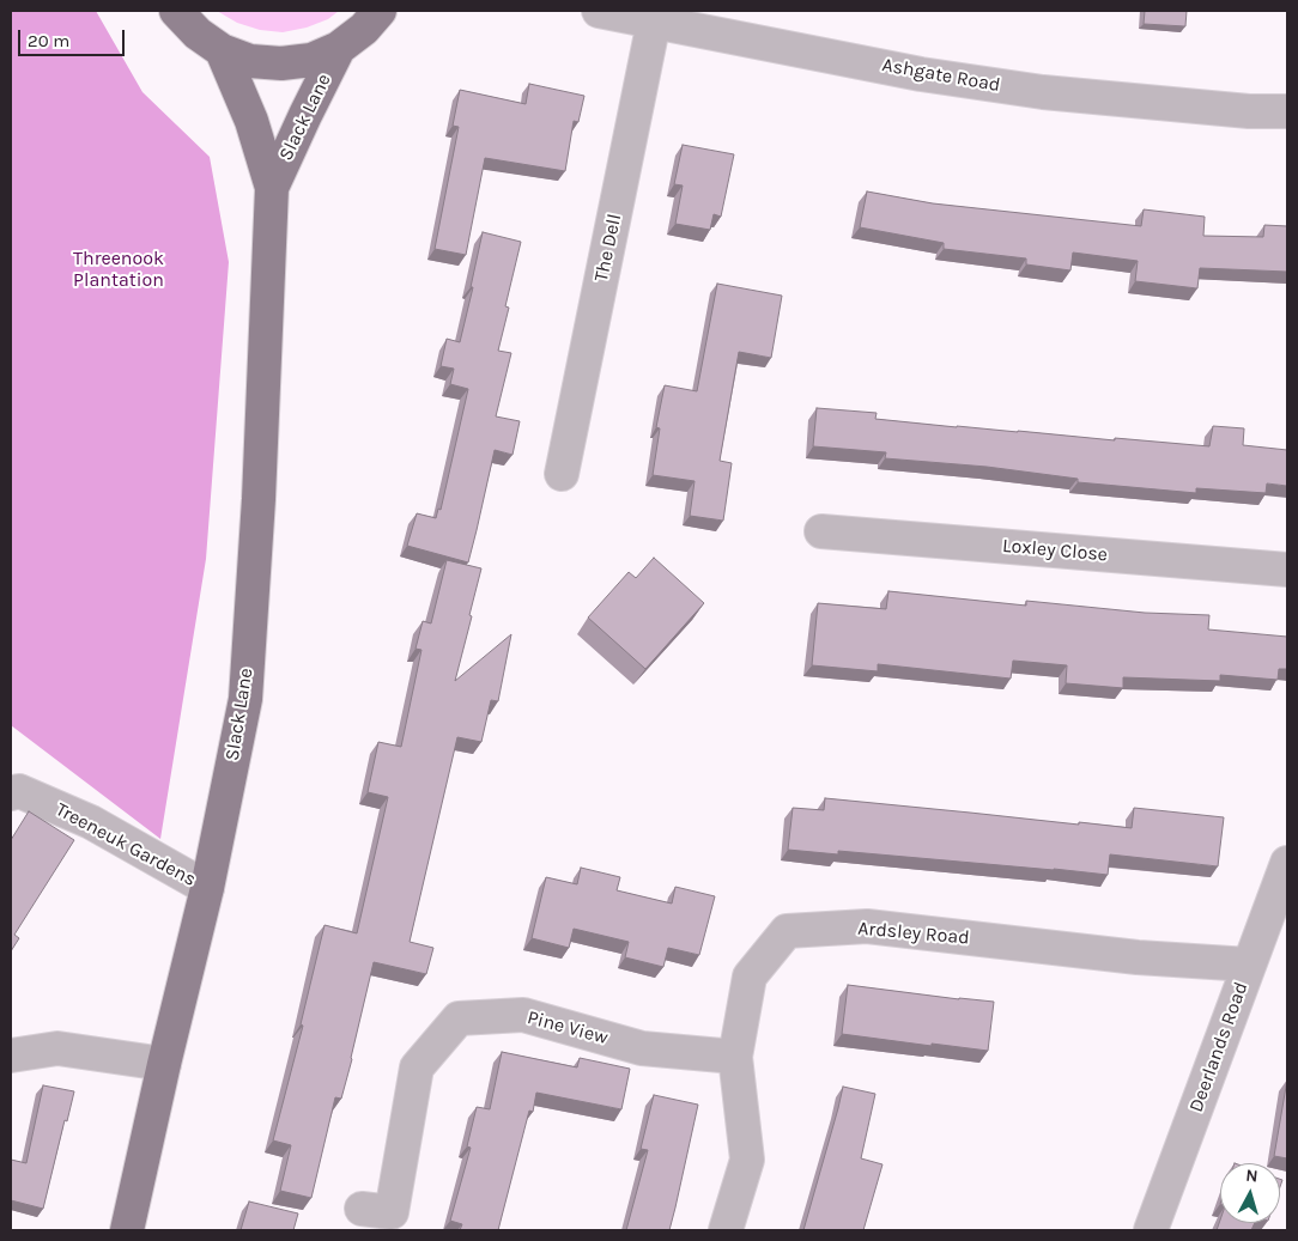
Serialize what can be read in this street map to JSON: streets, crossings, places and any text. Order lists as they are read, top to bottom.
{
  "streets": {
    "main road": ["Slack Lane"],
    "street": [
      "Ashgate Road",
      "The Dell",
      "Loxley Close",
      "Treeneuk Gardens",
      "Ardsley Road",
      "Pine View",
      "Deerlands Road"
    ]
  },
  "crossings": [
    ["Ashgate Road", "The Dell"],
    ["Slack Lane", "Treeneuk Gardens"],
    ["Ardsley Road", "Pine View"],
    ["Ardsley Road", "Deerlands Road"]
  ],
  "parks": ["Threenook Plantation"],
  "scale_bar": "20 m",
  "north": "top"
}
